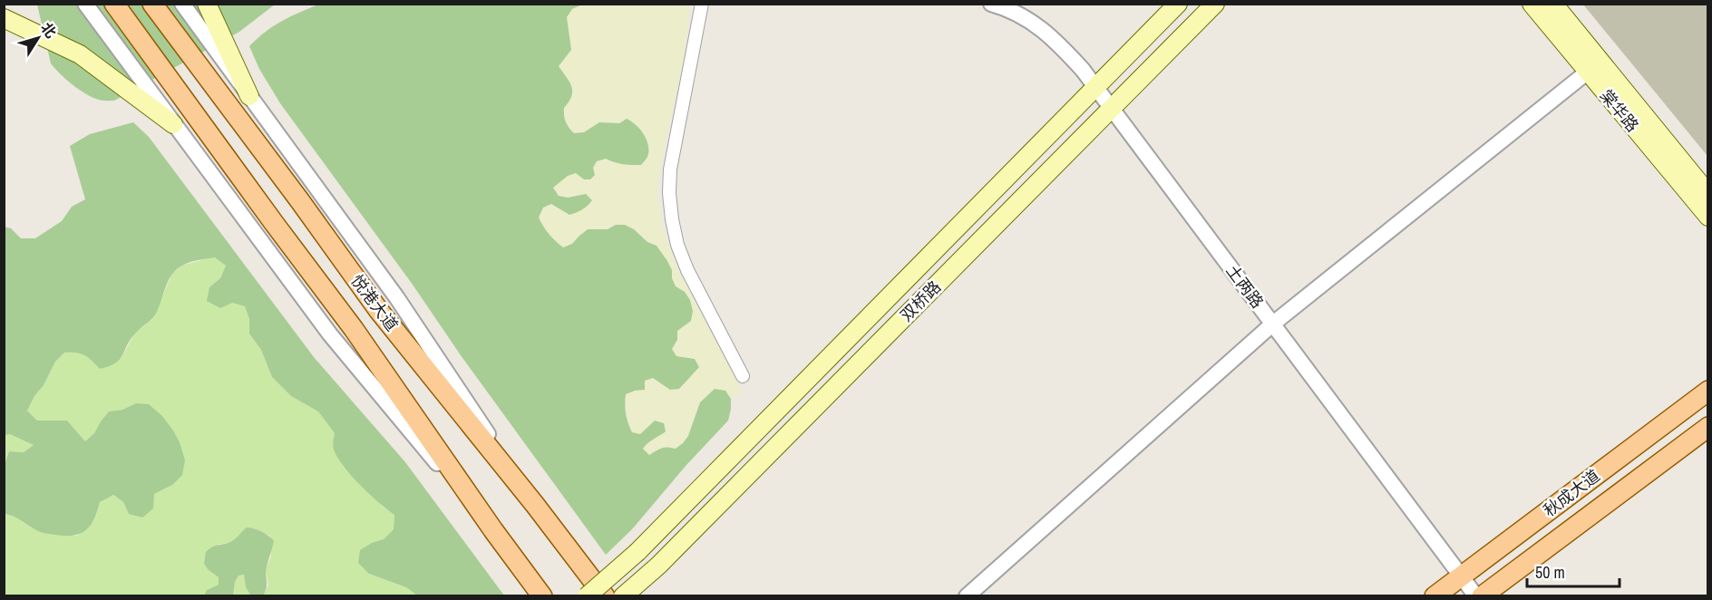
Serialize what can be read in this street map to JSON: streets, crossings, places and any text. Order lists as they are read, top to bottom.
{
  "streets": {
    "main road": [
      "棠华路",
      "双桥路",
      "悦港大道",
      "秋成大道"
    ],
    "street": ["土两路"]
  },
  "crossings": [
    ["土两路", "双桥路"],
    ["土两路", "秋成大道"]
  ],
  "scale_bar": "50 m",
  "north": "top right"
}
